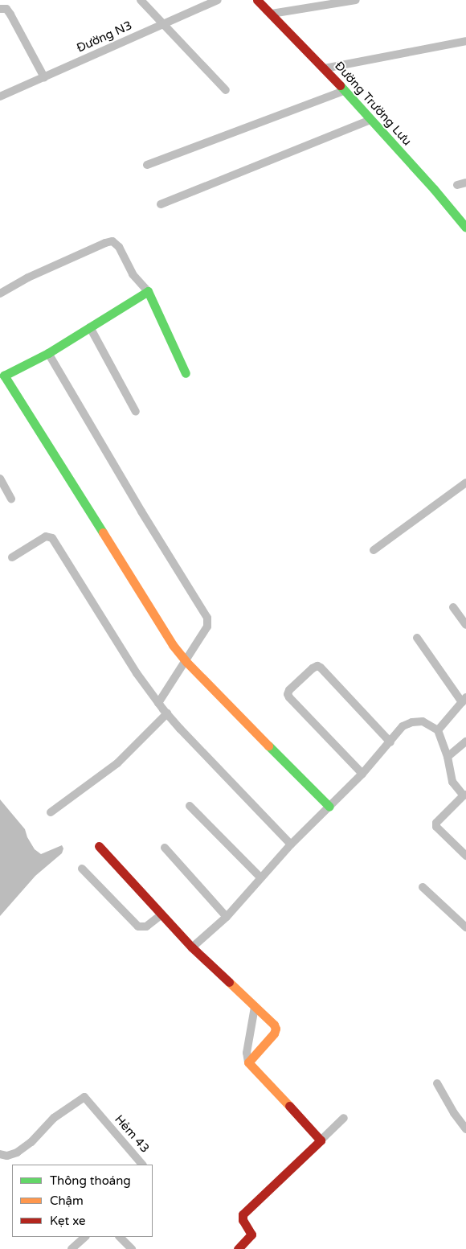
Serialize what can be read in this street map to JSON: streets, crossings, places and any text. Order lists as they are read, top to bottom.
{
  "streets": {
    "street": ["Đường N3", "Đường Trường Lưu", "Hẻm 43"]
  },
  "legend": ["Thông thoáng", "Chậm", "Kẹt xe"]
}
